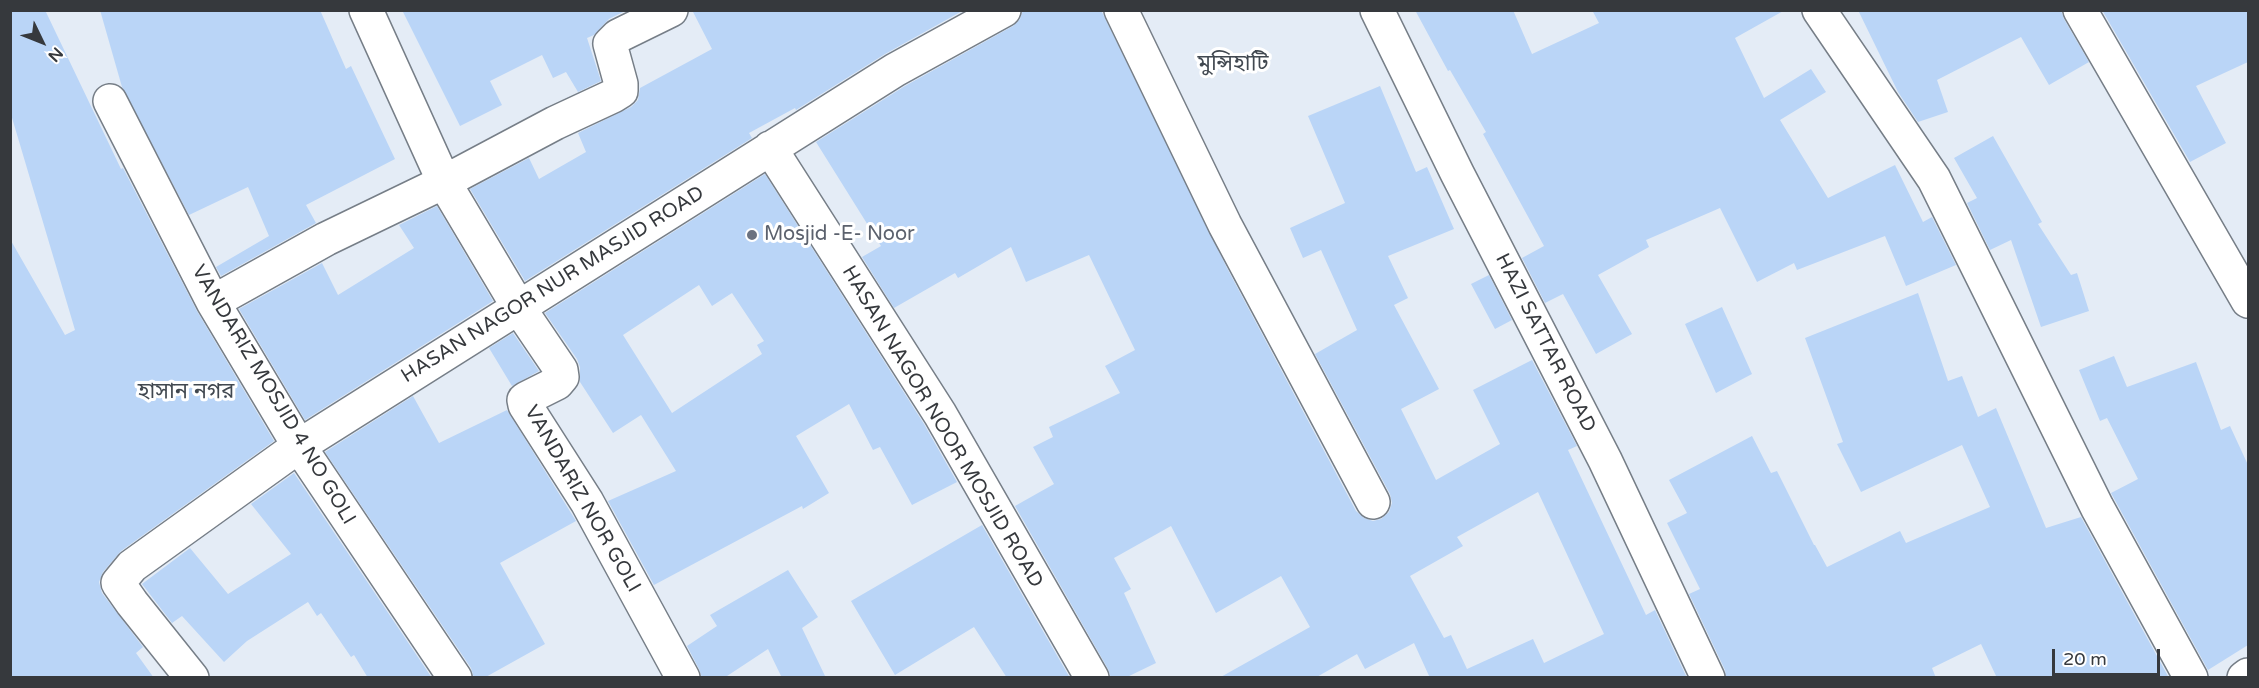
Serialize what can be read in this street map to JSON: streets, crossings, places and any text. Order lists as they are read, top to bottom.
{
  "streets": {
    "street": [
      "HASAN NAGOR NUR MASJID ROAD",
      "HAZI SATTAR ROAD",
      "VANDARIZ MOSJID 4 NO GOLI",
      "HASAN NAGOR NOOR MOSJID ROAD",
      "VANDARIZ NOR GOLI"
    ]
  },
  "crossings": [
    ["HASAN NAGOR NUR MASJID ROAD", "VANDARIZ MOSJID 4 NO GOLI"],
    ["HASAN NAGOR NUR MASJID ROAD", "HASAN NAGOR NOOR MOSJID ROAD"],
    ["HASAN NAGOR NUR MASJID ROAD", "VANDARIZ NOR GOLI"]
  ],
  "districts": ["মুন্সিহাটি", "হাসান নগর"],
  "places": ["Mosjid -E- Noor"],
  "scale_bar": "20 m",
  "north": "bottom right"
}
